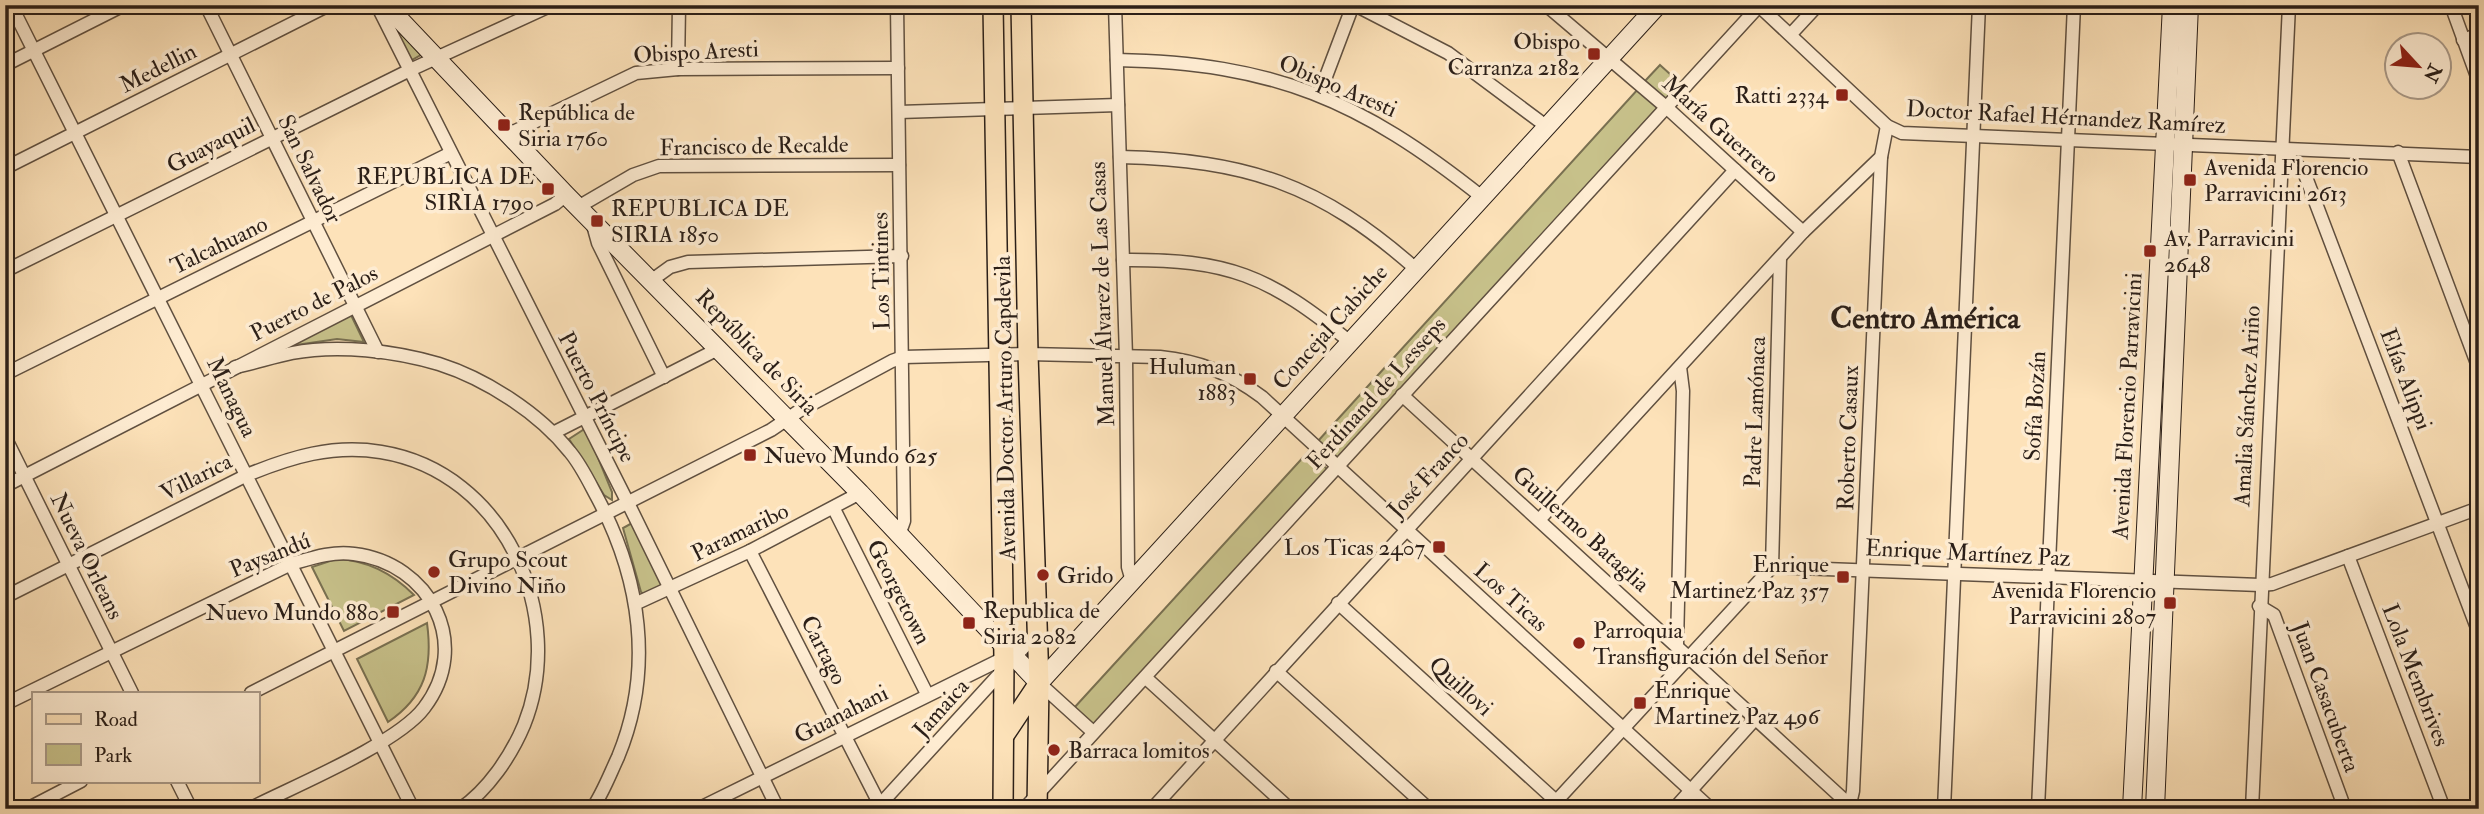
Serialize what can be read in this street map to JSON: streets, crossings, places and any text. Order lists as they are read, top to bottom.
{
  "streets": {
    "main road": [
      "Concejal Cabiche",
      "República de Siria",
      "Avenida Florencio Parravicini",
      "Avenida Doctor Arturo Capdevila"
    ],
    "street": [
      "Obispo Aresti",
      "Medellin",
      "Doctor Rafael Hérnandez Ramírez",
      "María Guerrero",
      "Guayaquil",
      "Francisco de Recalde",
      "San Salvador",
      "Talcahuano",
      "Los Tintines",
      "Manuel Álvarez de Las Casas",
      "Puerto de Palos",
      "Elías Alippi",
      "Ferdinand de Lesseps",
      "Managua",
      "Puerto Príncipe",
      "Sofía Bozán",
      "Amalia Sánchez Ariño",
      "Padre Lamónaca",
      "Roberto Casaux",
      "José Franco",
      "Villarica",
      "Guillermo Bataglia",
      "Paramaribo",
      "Enrique Martínez Paz",
      "Paysandú",
      "Nueva Orleans",
      "Georgetown",
      "Los Ticas",
      "Cartago",
      "Lola Membrives",
      "Quillovi",
      "Juan Casacuberta",
      "Jamaica",
      "Guanahani"
    ]
  },
  "crossings": [
    ["Obispo Aresti", "Los Tintines"],
    ["Obispo Aresti", "Manuel Álvarez de Las Casas"],
    ["Obispo Aresti", "Concejal Cabiche"],
    ["Obispo Aresti", "República de Siria"],
    ["Medellin", "San Salvador"],
    ["Medellin", "Managua"],
    ["Doctor Rafael Hérnandez Ramírez", "Elías Alippi"],
    ["Doctor Rafael Hérnandez Ramírez", "Sofía Bozán"],
    ["Doctor Rafael Hérnandez Ramírez", "Avenida Florencio Parravicini"],
    ["Doctor Rafael Hérnandez Ramírez", "Amalia Sánchez Ariño"],
    ["Doctor Rafael Hérnandez Ramírez", "Roberto Casaux"],
    ["María Guerrero", "Concejal Cabiche"],
    ["María Guerrero", "Ferdinand de Lesseps"],
    ["María Guerrero", "José Franco"],
    ["Guayaquil", "San Salvador"],
    ["Guayaquil", "República de Siria"],
    ["Guayaquil", "Managua"],
    ["Guayaquil", "Puerto Príncipe"],
    ["Francisco de Recalde", "Los Tintines"],
    ["Francisco de Recalde", "Puerto de Palos"],
    ["Francisco de Recalde", "República de Siria"],
    ["San Salvador", "Talcahuano"],
    ["San Salvador", "Puerto de Palos"],
    ["Talcahuano", "Managua"],
    ["Talcahuano", "Puerto Príncipe"],
    ["Los Tintines", "República de Siria"],
    ["Los Tintines", "Los Ticas"],
    ["Manuel Álvarez de Las Casas", "Concejal Cabiche"],
    ["Manuel Álvarez de Las Casas", "Los Ticas"],
    ["Puerto de Palos", "República de Siria"],
    ["Puerto de Palos", "Managua"],
    ["Puerto de Palos", "Puerto Príncipe"],
    ["Puerto de Palos", "Nueva Orleans"],
    ["Concejal Cabiche", "República de Siria"],
    ["Concejal Cabiche", "Avenida Doctor Arturo Capdevila"],
    ["Concejal Cabiche", "Los Ticas"],
    ["República de Siria", "Ferdinand de Lesseps"],
    ["República de Siria", "Avenida Doctor Arturo Capdevila"],
    ["República de Siria", "Paramaribo"],
    ["República de Siria", "Jamaica"],
    ["República de Siria", "Guanahani"],
    ["Elías Alippi", "Amalia Sánchez Ariño"],
    ["Elías Alippi", "Enrique Martínez Paz"],
    ["Ferdinand de Lesseps", "Avenida Doctor Arturo Capdevila"],
    ["Ferdinand de Lesseps", "Guillermo Bataglia"],
    ["Ferdinand de Lesseps", "Los Ticas"],
    ["Managua", "Villarica"],
    ["Managua", "Paysandú"],
    ["Puerto Príncipe", "Paramaribo"],
    ["Puerto Príncipe", "Guanahani"],
    ["Sofía Bozán", "Enrique Martínez Paz"],
    ["Avenida Florencio Parravicini", "Enrique Martínez Paz"],
    ["Amalia Sánchez Ariño", "Enrique Martínez Paz"],
    ["Amalia Sánchez Ariño", "Juan Casacuberta"],
    ["Avenida Doctor Arturo Capdevila", "Los Ticas"],
    ["Avenida Doctor Arturo Capdevila", "Jamaica"],
    ["Avenida Doctor Arturo Capdevila", "Guanahani"],
    ["Padre Lamónaca", "Enrique Martínez Paz"],
    ["Roberto Casaux", "Guillermo Bataglia"],
    ["Roberto Casaux", "Enrique Martínez Paz"],
    ["José Franco", "Guillermo Bataglia"],
    ["José Franco", "Los Ticas"],
    ["José Franco", "Quillovi"],
    ["Villarica", "Nueva Orleans"],
    ["Paramaribo", "Georgetown"],
    ["Paramaribo", "Cartago"],
    ["Enrique Martínez Paz", "Lola Membrives"],
    ["Paysandú", "Nueva Orleans"],
    ["Georgetown", "Guanahani"],
    ["Cartago", "Jamaica"],
    ["Cartago", "Guanahani"],
    ["Jamaica", "Guanahani"]
  ],
  "districts": ["Centro América"],
  "places": {
    "transit": [
      "Obispo Carranza 2182",
      "Ratti 2334",
      "República de Siria 1760",
      "Avenida Florencio Parravicini 2613",
      "REPUBLICA DE SIRIA 1790",
      "REPUBLICA DE SIRIA 1850",
      "Av. Parravicini 2648",
      "Huluman 1883",
      "Nuevo Mundo 625",
      "Los Ticas 2407",
      "Enrique Martinez Paz 357",
      "Avenida Florencio Parravicini 2807",
      "Nuevo Mundo 880",
      "Republica de Siria 2082",
      "Enrique Martinez Paz 496"
    ],
    "other": [
      "Grupo Scout Divino Niño",
      "Grido",
      "Parroquia Transfiguración del Señor",
      "Barraca lomitos"
    ]
  },
  "legend": ["Road", "Park"],
  "north": "bottom right"
}
